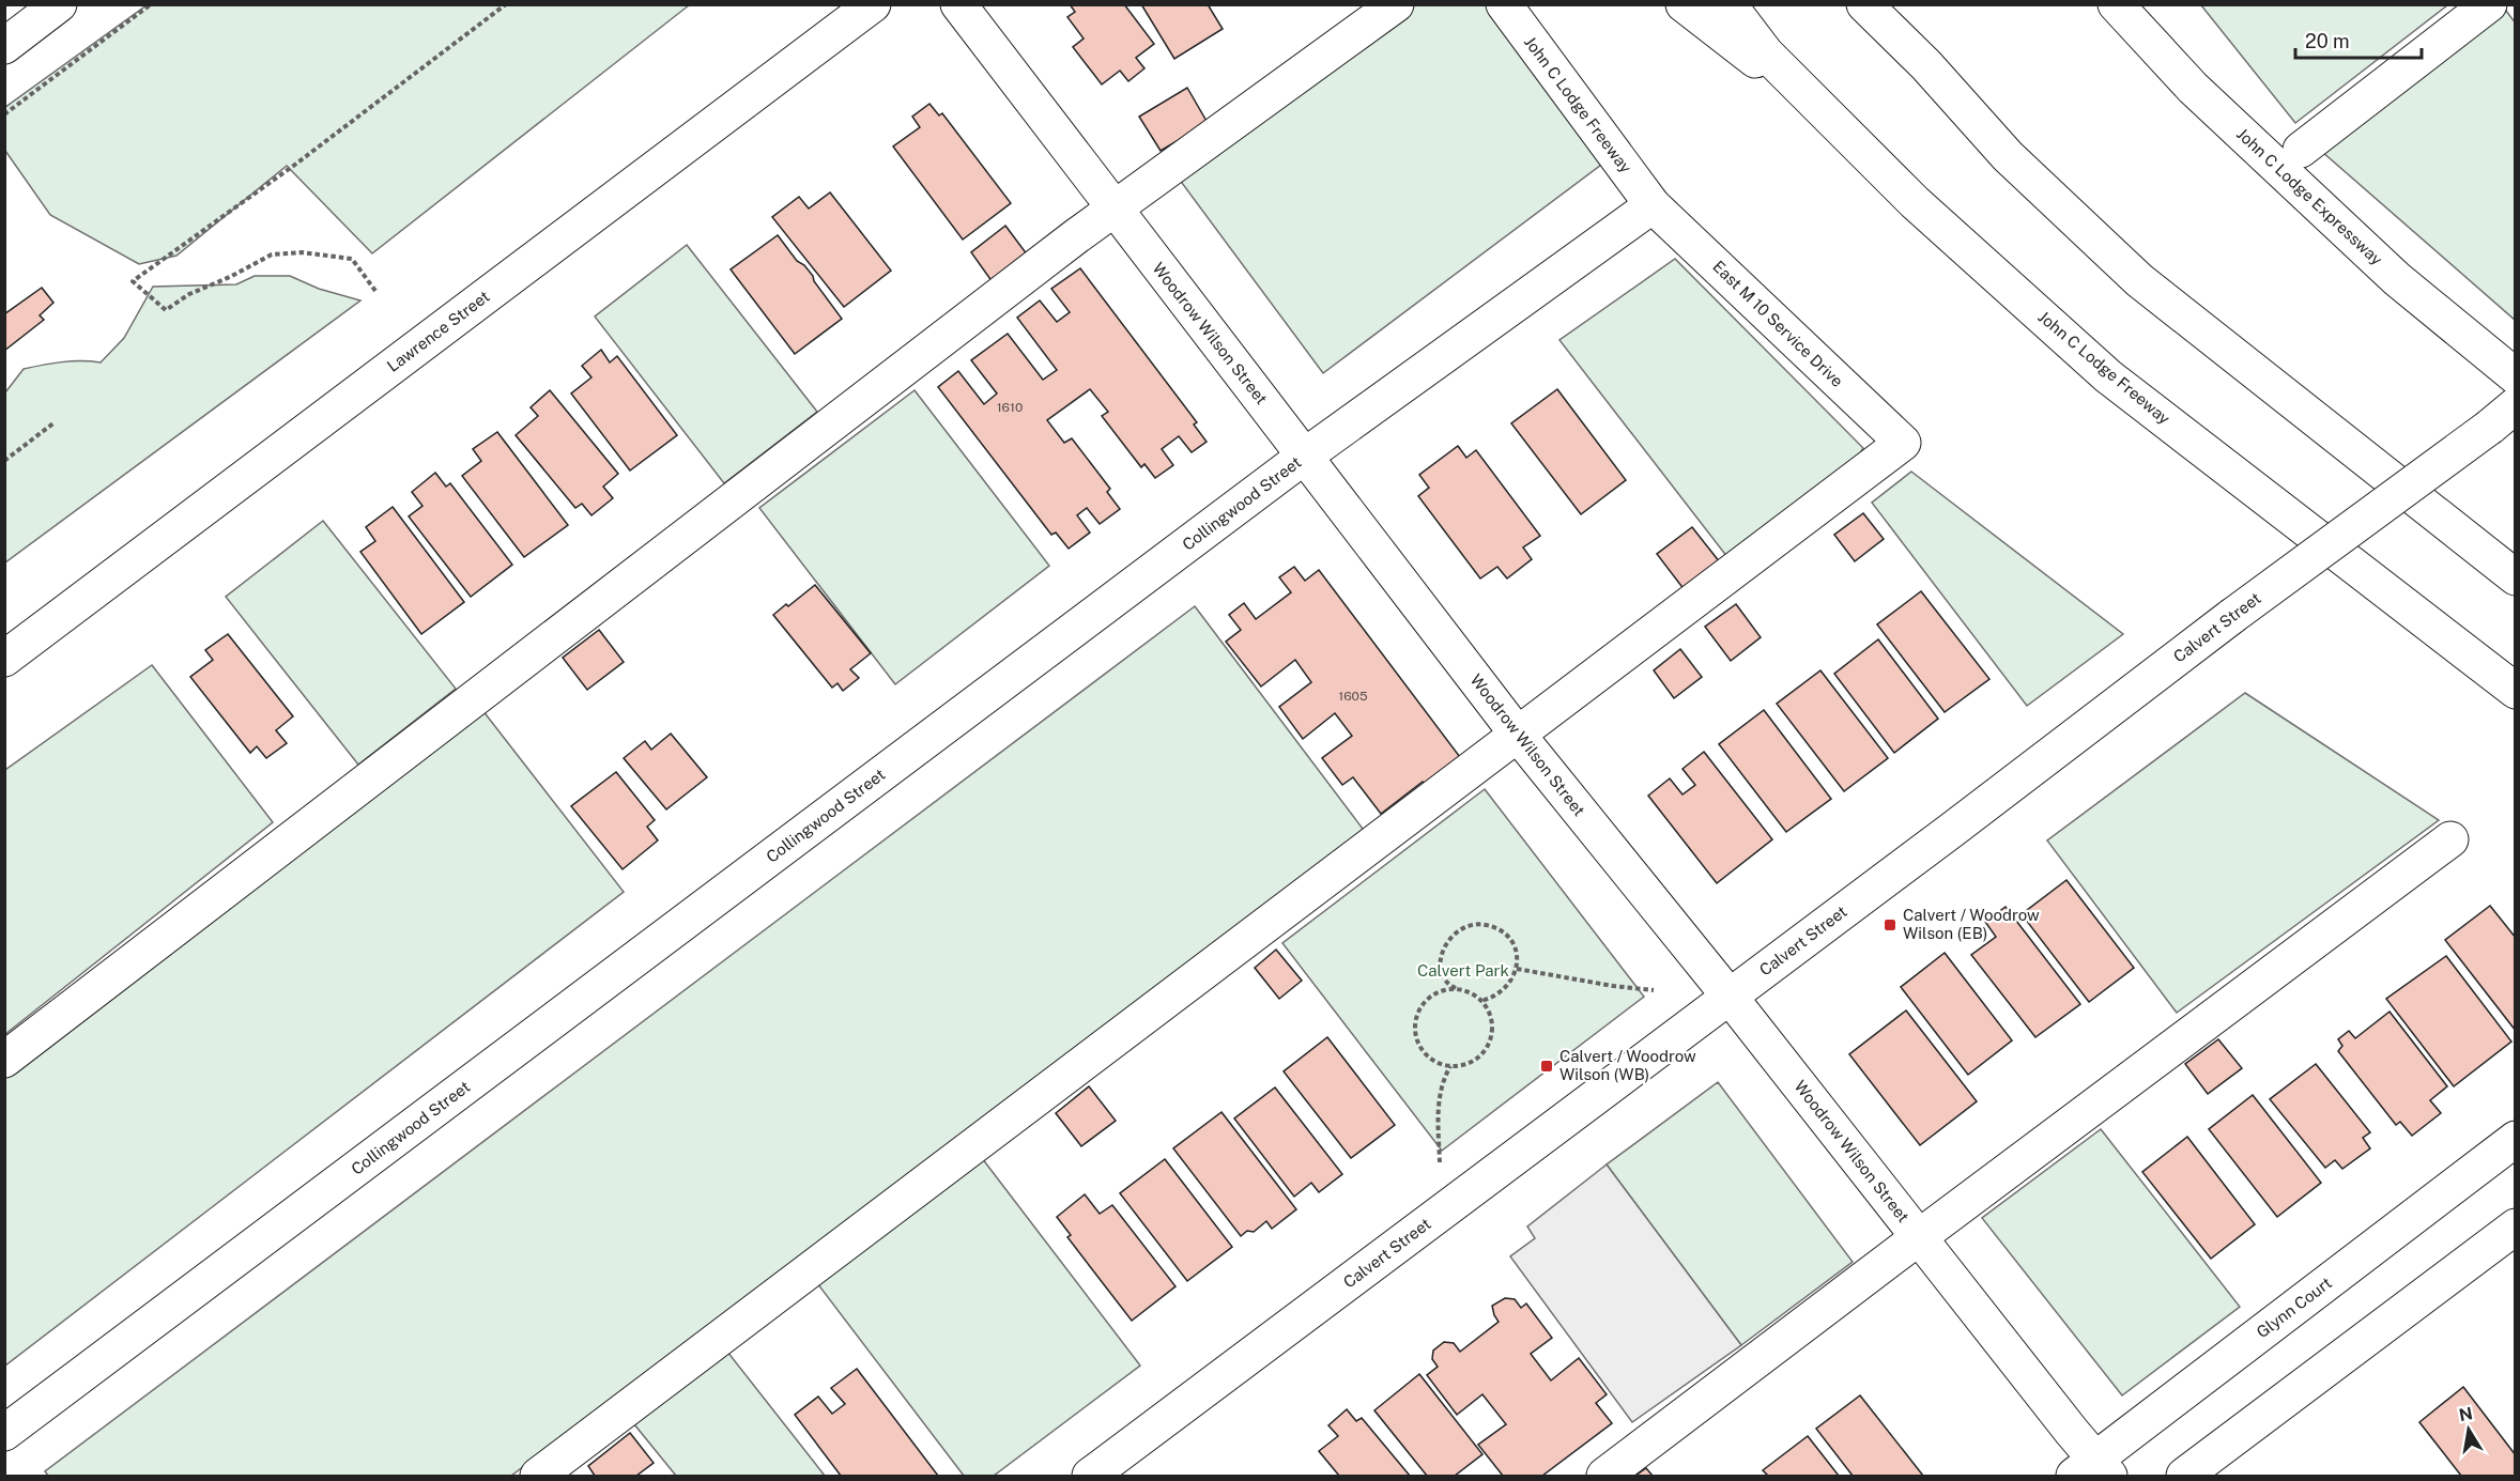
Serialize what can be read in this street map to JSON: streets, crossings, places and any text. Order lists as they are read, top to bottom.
{
  "streets": {
    "main road": [
      "John C Lodge Freeway",
      "John C Lodge Expressway",
      "East M 10 Service Drive",
      "Lawrence Street",
      "Woodrow Wilson Street",
      "Collingwood Street",
      "Calvert Street",
      "Glynn Court"
    ]
  },
  "crossings": [
    ["John C Lodge Freeway", "East M 10 Service Drive"],
    ["John C Lodge Freeway", "Collingwood Street"],
    ["East M 10 Service Drive", "Woodrow Wilson Street"],
    ["East M 10 Service Drive", "Collingwood Street"],
    ["Woodrow Wilson Street", "Collingwood Street"],
    ["Woodrow Wilson Street", "Calvert Street"],
    ["Woodrow Wilson Street", "Glynn Court"]
  ],
  "parks": ["Calvert Park"],
  "places": {
    "transit": ["Calvert / Woodrow Wilson (EB)", "Calvert / Woodrow Wilson (WB)"]
  },
  "house_numbers": ["1610", "1605"],
  "scale_bar": "20 m",
  "north": "top"
}
